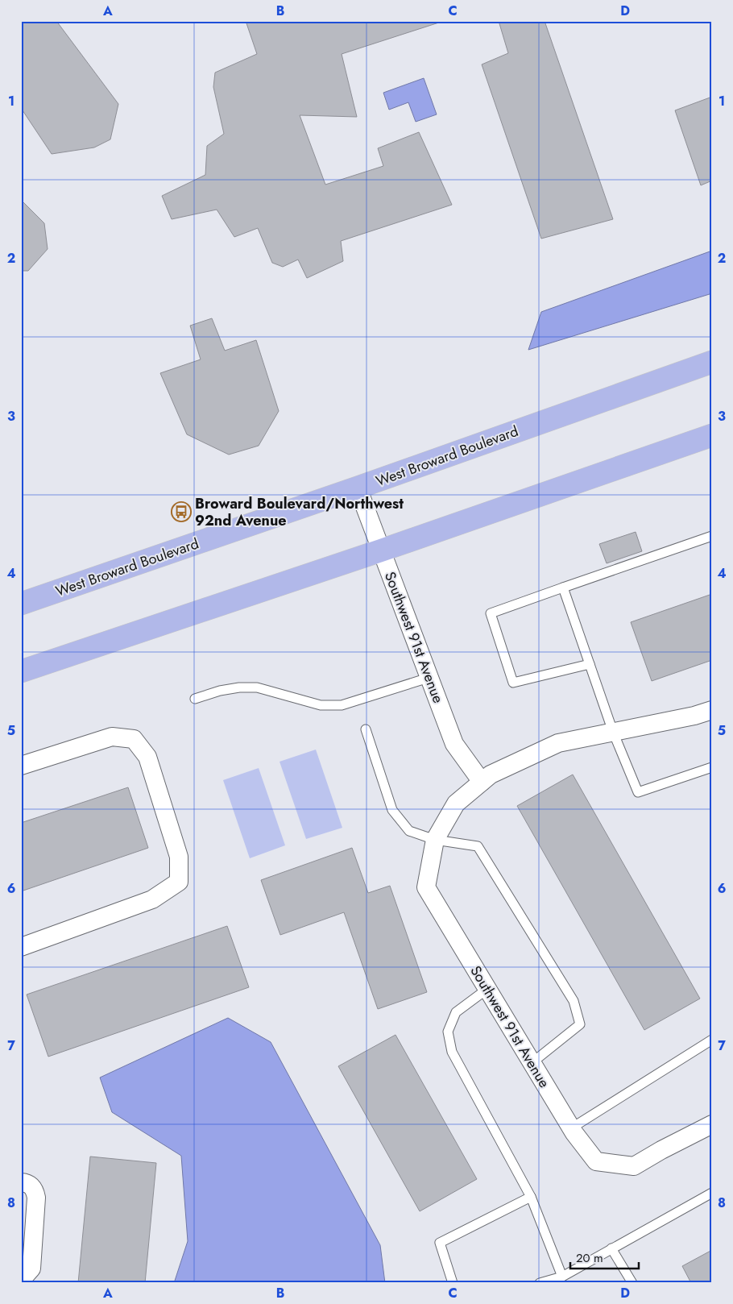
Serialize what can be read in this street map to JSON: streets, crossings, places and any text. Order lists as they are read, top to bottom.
{
  "streets": {
    "main road": ["West Broward Boulevard"],
    "street": ["Southwest 91st Avenue"]
  },
  "crossings": [
    ["West Broward Boulevard", "Southwest 91st Avenue"]
  ],
  "places": {
    "bus stop": ["Broward Boulevard/Northwest 92nd Avenue"]
  },
  "scale_bar": "20 m",
  "grid": {
    "columns": [
      "A",
      "B",
      "C",
      "D"
    ],
    "rows": [
      "1",
      "2",
      "3",
      "4",
      "5",
      "6",
      "7",
      "8"
    ]
  }
}
